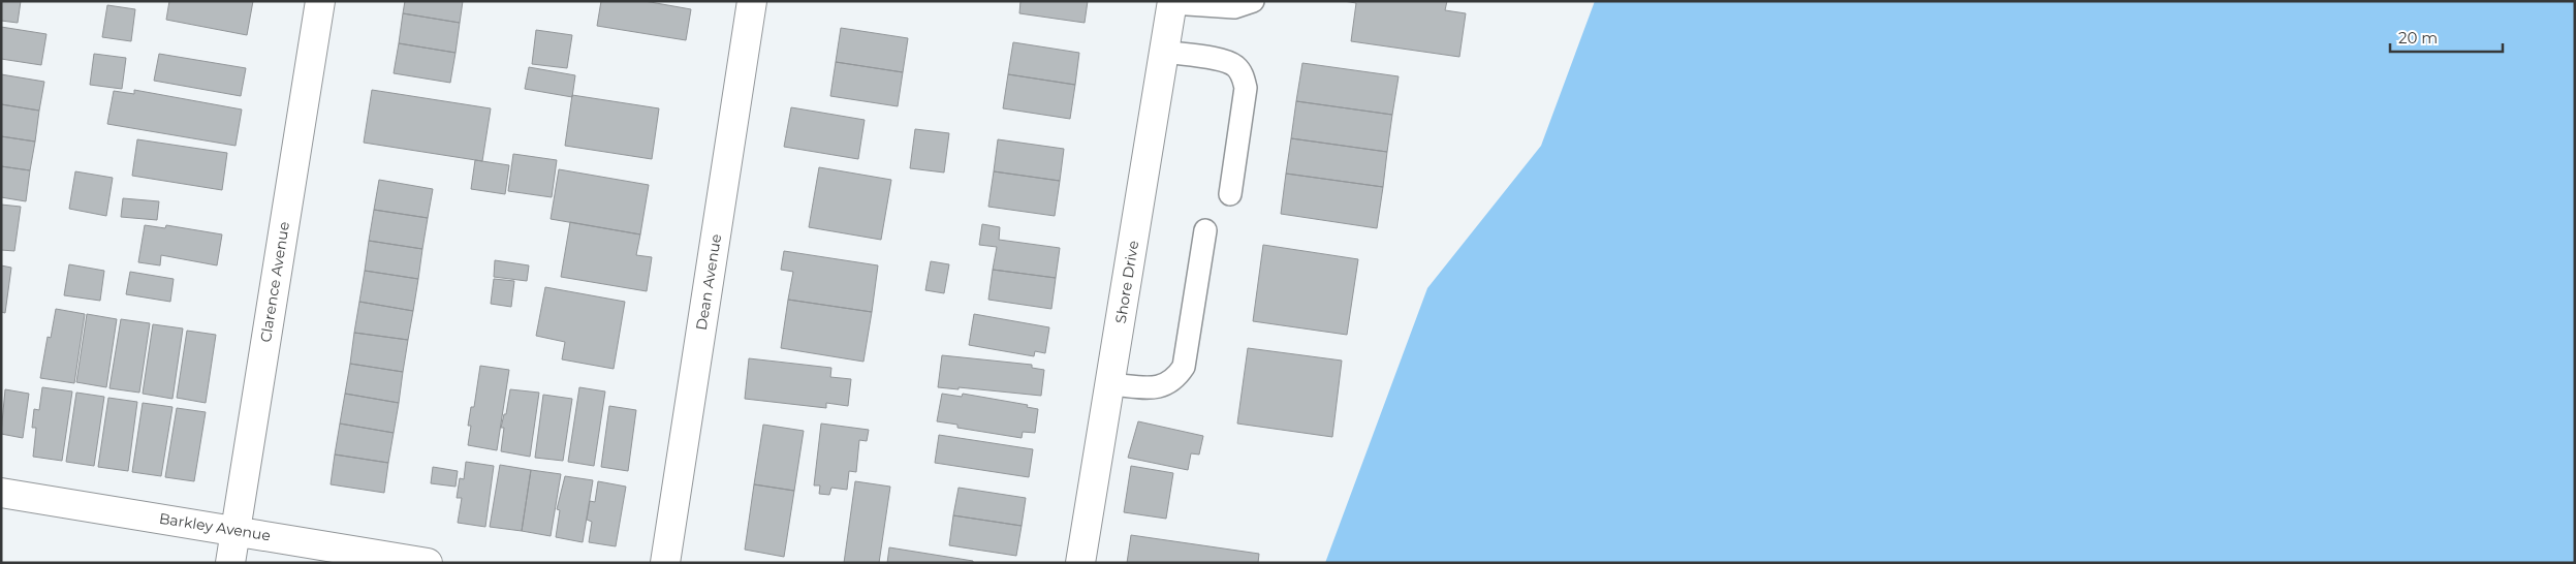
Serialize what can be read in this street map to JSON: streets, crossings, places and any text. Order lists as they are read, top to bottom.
{
  "streets": {
    "street": [
      "Clarence Avenue",
      "Dean Avenue",
      "Shore Drive",
      "Barkley Avenue"
    ]
  },
  "crossings": [
    ["Clarence Avenue", "Barkley Avenue"]
  ],
  "scale_bar": "20 m"
}
